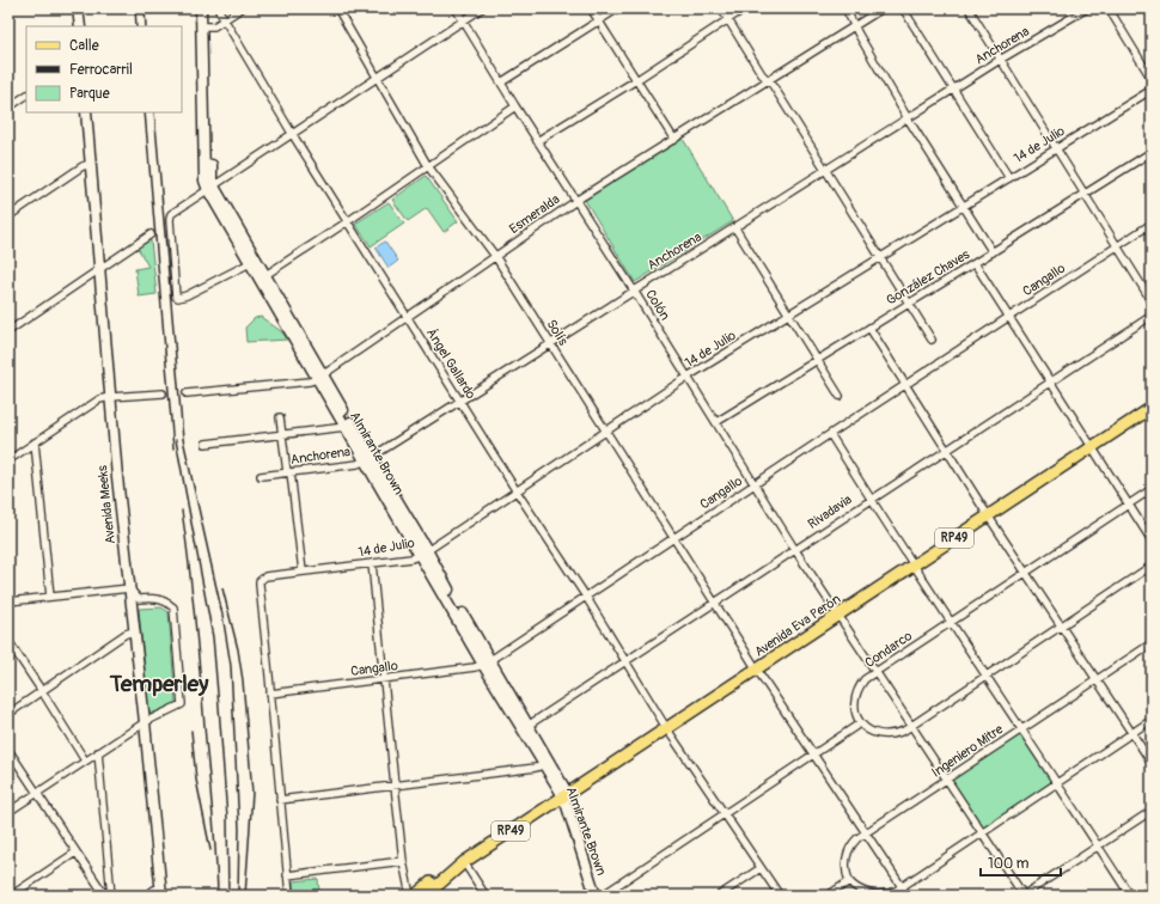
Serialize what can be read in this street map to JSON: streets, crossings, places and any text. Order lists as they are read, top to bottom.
{
  "streets": {
    "main road": [
      "Almirante Brown",
      "Avenida Meeks",
      "RP49",
      "Avenida Eva Perón"
    ],
    "street": [
      "Anchorena",
      "14 de Julio",
      "Esmeralda",
      "González Chaves",
      "Cangallo",
      "Colón",
      "Solís",
      "Ángel Gallardo",
      "Rivadavia",
      "Condarco",
      "Ingeniero Mitre"
    ]
  },
  "crossings": [
    ["Anchorena", "Colón"],
    ["Anchorena", "Solís"],
    ["Anchorena", "Ángel Gallardo"],
    ["Anchorena", "Almirante Brown"],
    ["14 de Julio", "Cangallo"],
    ["14 de Julio", "Colón"],
    ["14 de Julio", "Solís"],
    ["14 de Julio", "Ángel Gallardo"],
    ["14 de Julio", "Almirante Brown"],
    ["Esmeralda", "Colón"],
    ["Esmeralda", "Solís"],
    ["Esmeralda", "Ángel Gallardo"],
    ["Esmeralda", "Almirante Brown"],
    ["González Chaves", "Colón"],
    ["Cangallo", "Colón"],
    ["Cangallo", "Solís"],
    ["Cangallo", "Ángel Gallardo"],
    ["Cangallo", "Almirante Brown"],
    ["Colón", "Rivadavia"],
    ["Colón", "Avenida Eva Perón"],
    ["Colón", "Condarco"],
    ["Colón", "Ingeniero Mitre"],
    ["Solís", "Rivadavia"],
    ["Solís", "Avenida Eva Perón"],
    ["Solís", "Ingeniero Mitre"],
    ["Ángel Gallardo", "Rivadavia"],
    ["Ángel Gallardo", "Avenida Eva Perón"],
    ["Almirante Brown", "Rivadavia"],
    ["Almirante Brown", "Avenida Eva Perón"],
    ["RP49", "Avenida Eva Perón"]
  ],
  "districts": ["Temperley"],
  "legend": ["Calle", "Ferrocarril", "Parque"],
  "scale_bar": "100 m"
}
